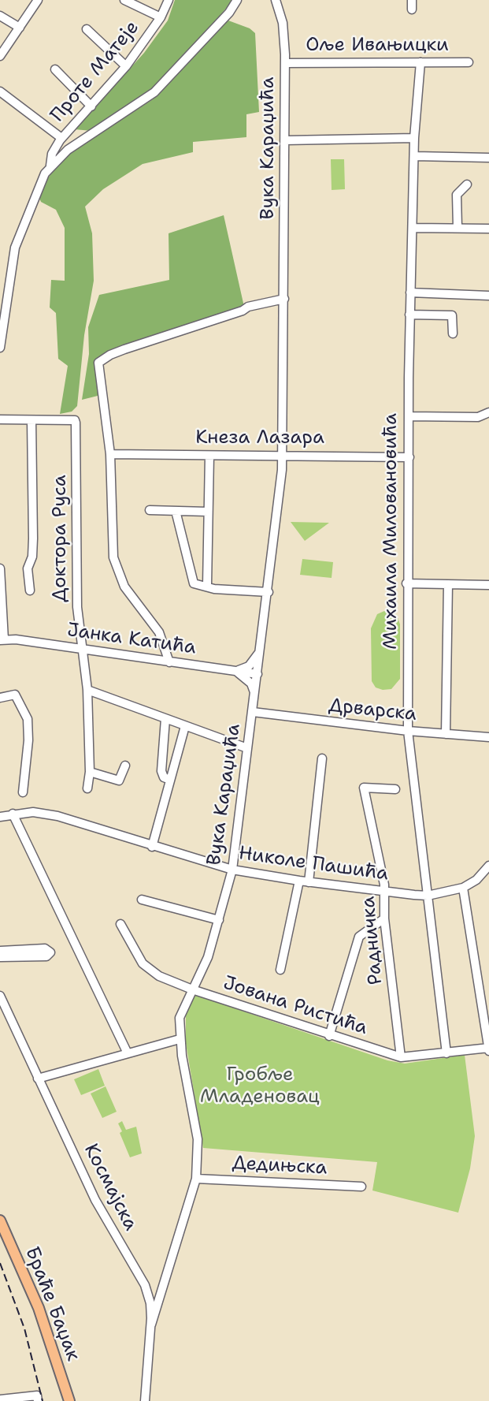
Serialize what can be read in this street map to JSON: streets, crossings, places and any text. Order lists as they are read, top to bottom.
{
  "streets": {
    "main road": ["Браће Баџак"],
    "street": [
      "Оље Ивањицки",
      "Проте Матеје",
      "Вука Караџића",
      "Кнеза Лазара",
      "Михаила Миловановића",
      "Доктора Руса",
      "Јанка Катића",
      "Дрварска",
      "Николе Пашића",
      "Радничка",
      "Јована Ристића",
      "Дедињска",
      "Космајска"
    ]
  },
  "crossings": [
    ["Оље Ивањицки", "Вука Караџића"],
    ["Оље Ивањицки", "Михаила Миловановића"],
    ["Вука Караџића", "Кнеза Лазара"],
    ["Вука Караџића", "Јанка Катића"],
    ["Вука Караџића", "Дрварска"],
    ["Вука Караџића", "Николе Пашића"],
    ["Вука Караџића", "Јована Ристића"],
    ["Вука Караџића", "Дедињска"],
    ["Вука Караџића", "Космајска"],
    ["Кнеза Лазара", "Михаила Миловановића"],
    ["Михаила Миловановића", "Дрварска"],
    ["Михаила Миловановића", "Николе Пашића"],
    ["Михаила Миловановића", "Јована Ристића"],
    ["Доктора Руса", "Јанка Катића"],
    ["Николе Пашића", "Радничка"],
    ["Радничка", "Јована Ристића"]
  ],
  "parks": ["Гробље Младеновац"]
}
